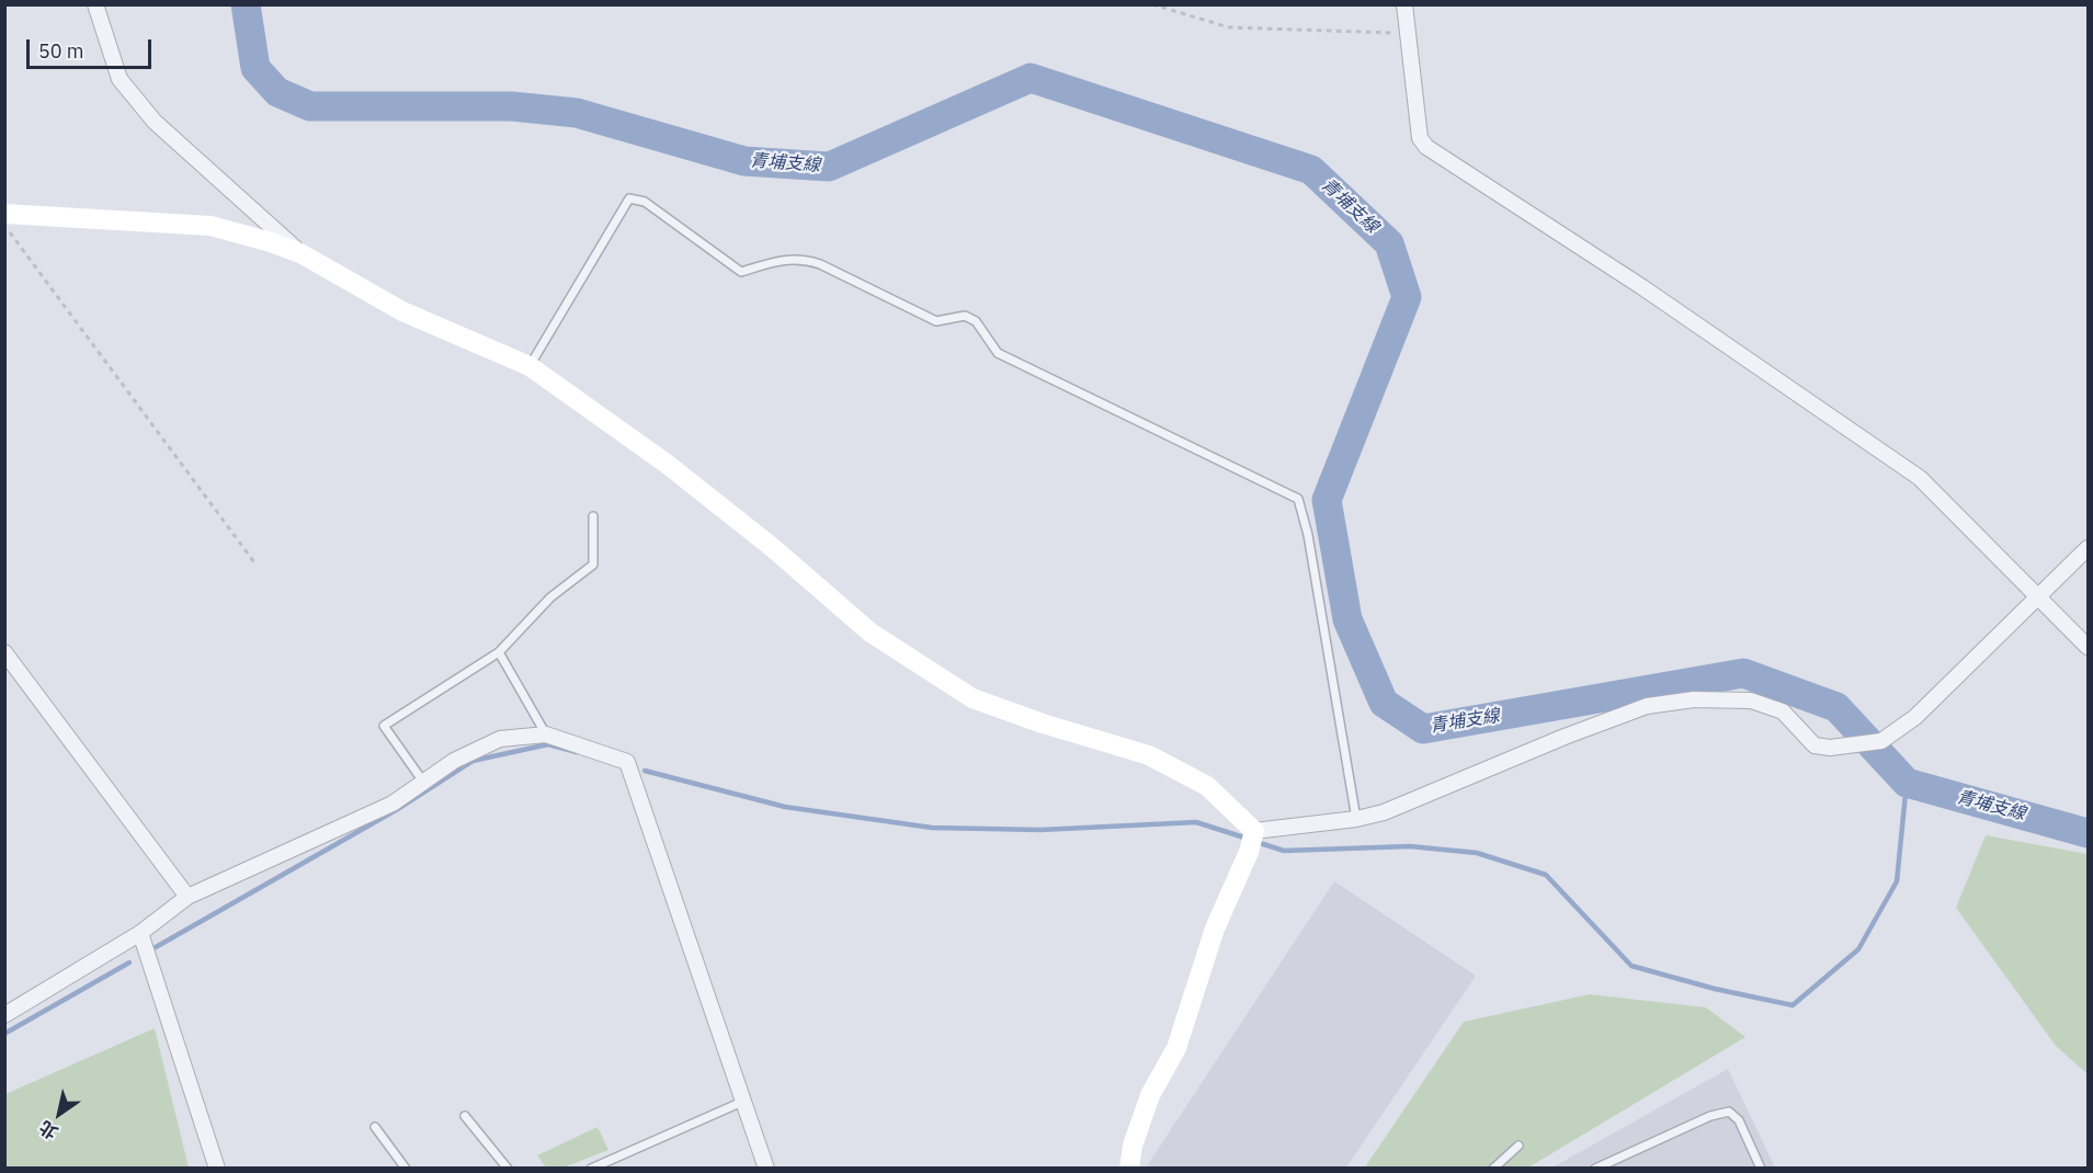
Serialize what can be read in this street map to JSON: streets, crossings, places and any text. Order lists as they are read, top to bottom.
{
  "water": ["青埔支線"],
  "scale_bar": "50 m",
  "north": "bottom left"
}
